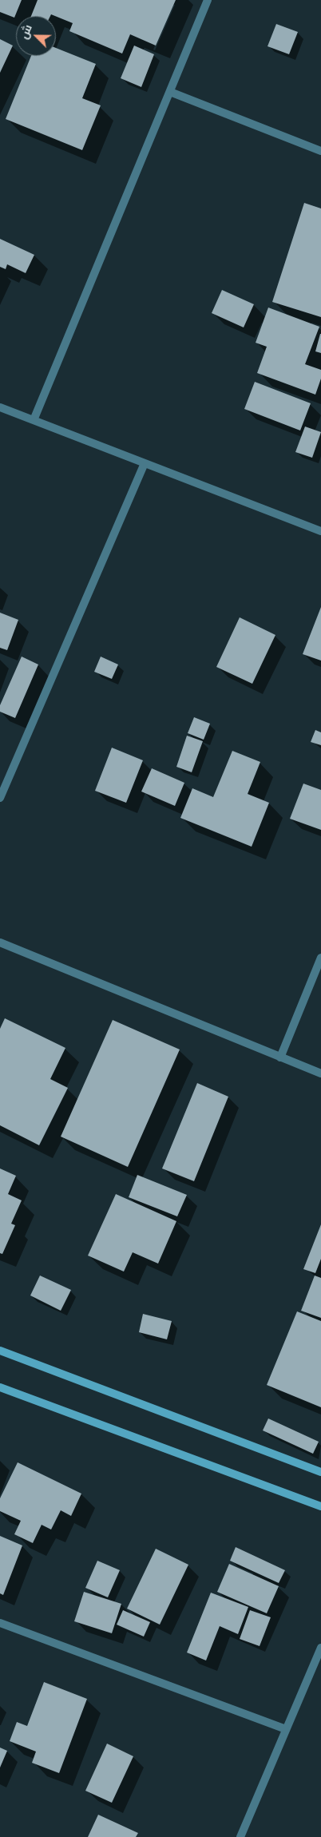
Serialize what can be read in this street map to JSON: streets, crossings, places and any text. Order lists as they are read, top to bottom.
{
  "north": "top left"
}
